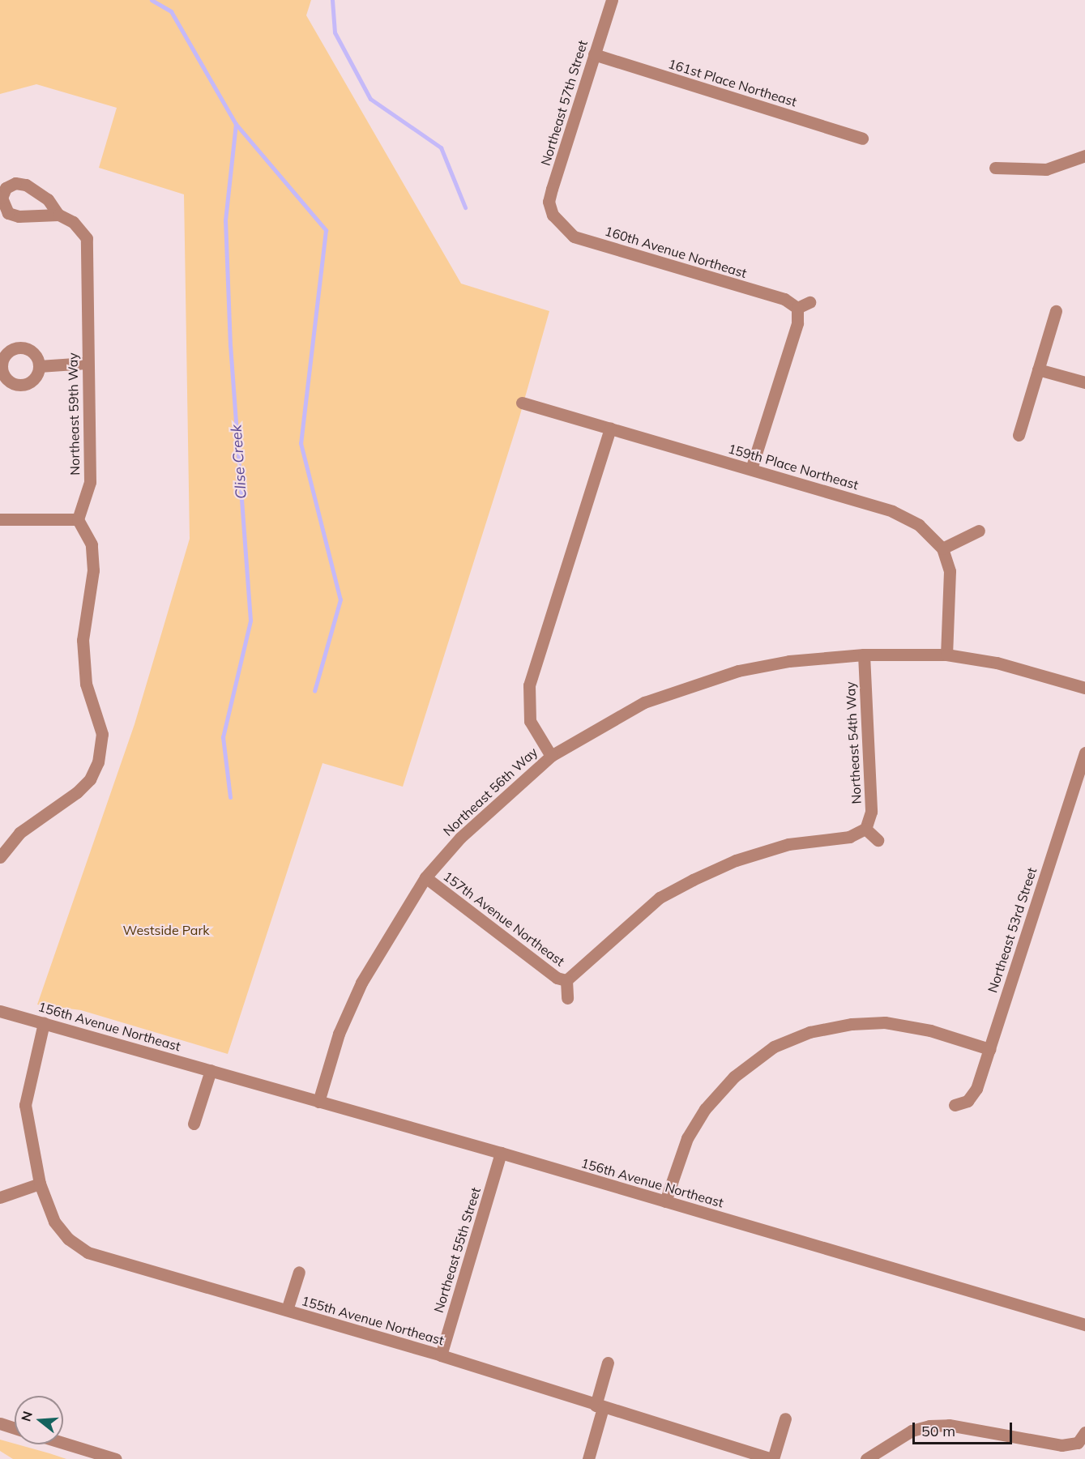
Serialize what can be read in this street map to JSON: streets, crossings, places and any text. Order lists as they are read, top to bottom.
{
  "streets": {
    "street": [
      "161st Place Northeast",
      "Northeast 57th Street",
      "160th Avenue Northeast",
      "Northeast 59th Way",
      "159th Place Northeast",
      "Northeast 54th Way",
      "Northeast 56th Way",
      "157th Avenue Northeast",
      "Northeast 53rd Street",
      "156th Avenue Northeast",
      "Northeast 55th Street",
      "155th Avenue Northeast"
    ]
  },
  "crossings": [
    ["161st Place Northeast", "Northeast 57th Street"],
    ["Northeast 57th Street", "160th Avenue Northeast"],
    ["159th Place Northeast", "Northeast 56th Way"],
    ["Northeast 56th Way", "157th Avenue Northeast"],
    ["Northeast 56th Way", "156th Avenue Northeast"],
    ["156th Avenue Northeast", "Northeast 55th Street"],
    ["156th Avenue Northeast", "155th Avenue Northeast"],
    ["Northeast 55th Street", "155th Avenue Northeast"]
  ],
  "water": ["Clise Creek"],
  "parks": ["Westside Park"],
  "scale_bar": "50 m",
  "north": "left"
}
